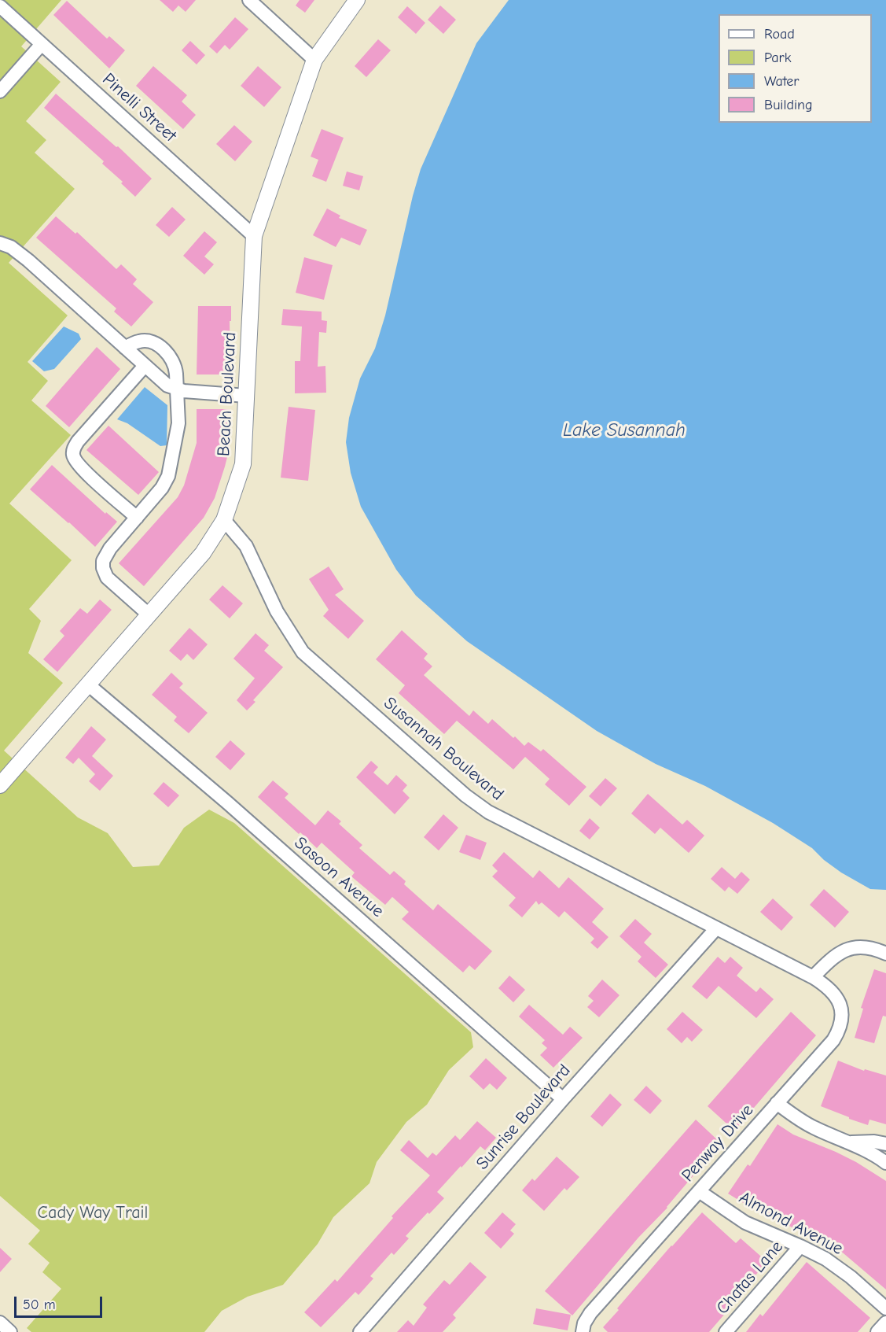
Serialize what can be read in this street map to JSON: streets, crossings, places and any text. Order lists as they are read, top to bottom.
{
  "streets": {
    "street": [
      "Pinelli Street",
      "Beach Boulevard",
      "Susannah Boulevard",
      "Sasoon Avenue",
      "Sunrise Boulevard",
      "Penway Drive",
      "Almond Avenue",
      "Chatas Lane"
    ]
  },
  "crossings": [
    ["Pinelli Street", "Beach Boulevard"],
    ["Beach Boulevard", "Susannah Boulevard"],
    ["Beach Boulevard", "Sasoon Avenue"],
    ["Susannah Boulevard", "Sunrise Boulevard"],
    ["Susannah Boulevard", "Penway Drive"],
    ["Sasoon Avenue", "Sunrise Boulevard"],
    ["Penway Drive", "Almond Avenue"],
    ["Almond Avenue", "Chatas Lane"]
  ],
  "water": ["Lake Susannah"],
  "parks": ["Cady Way Trail"],
  "legend": [
    "Road",
    "Park",
    "Water",
    "Building"
  ],
  "scale_bar": "50 m"
}
